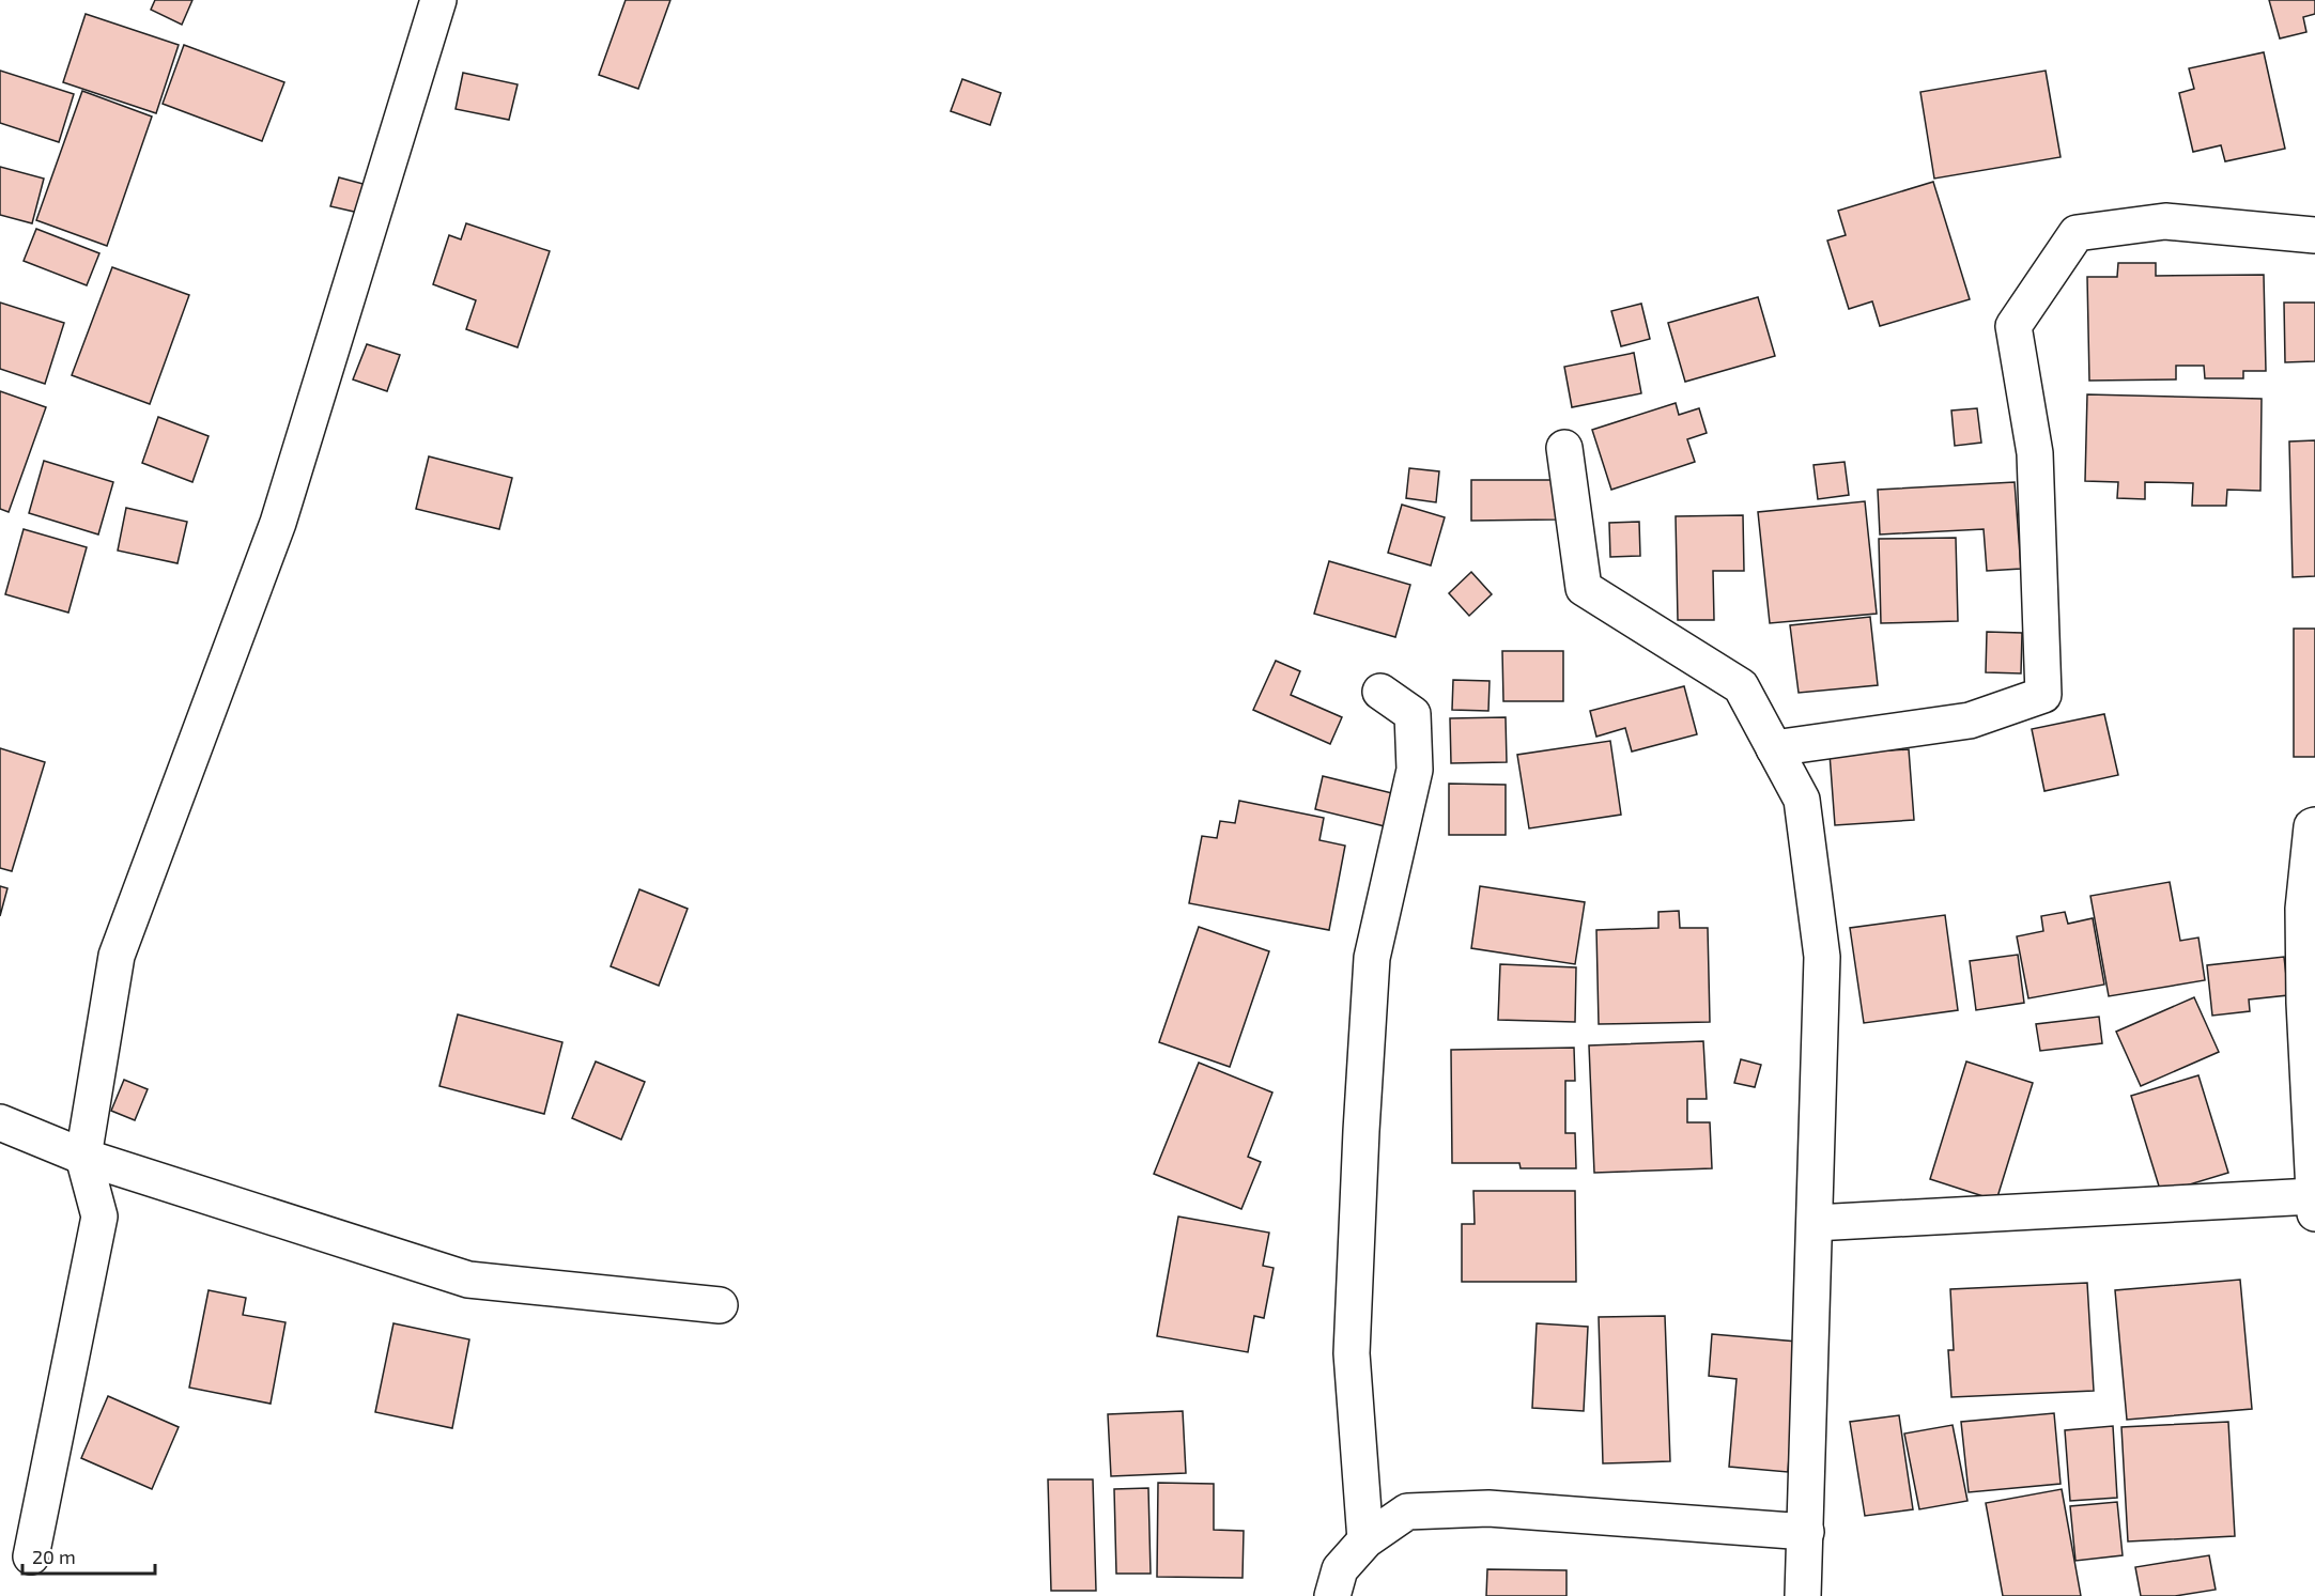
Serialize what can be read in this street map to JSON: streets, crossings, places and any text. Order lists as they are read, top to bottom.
{
  "scale_bar": "20 m"
}
